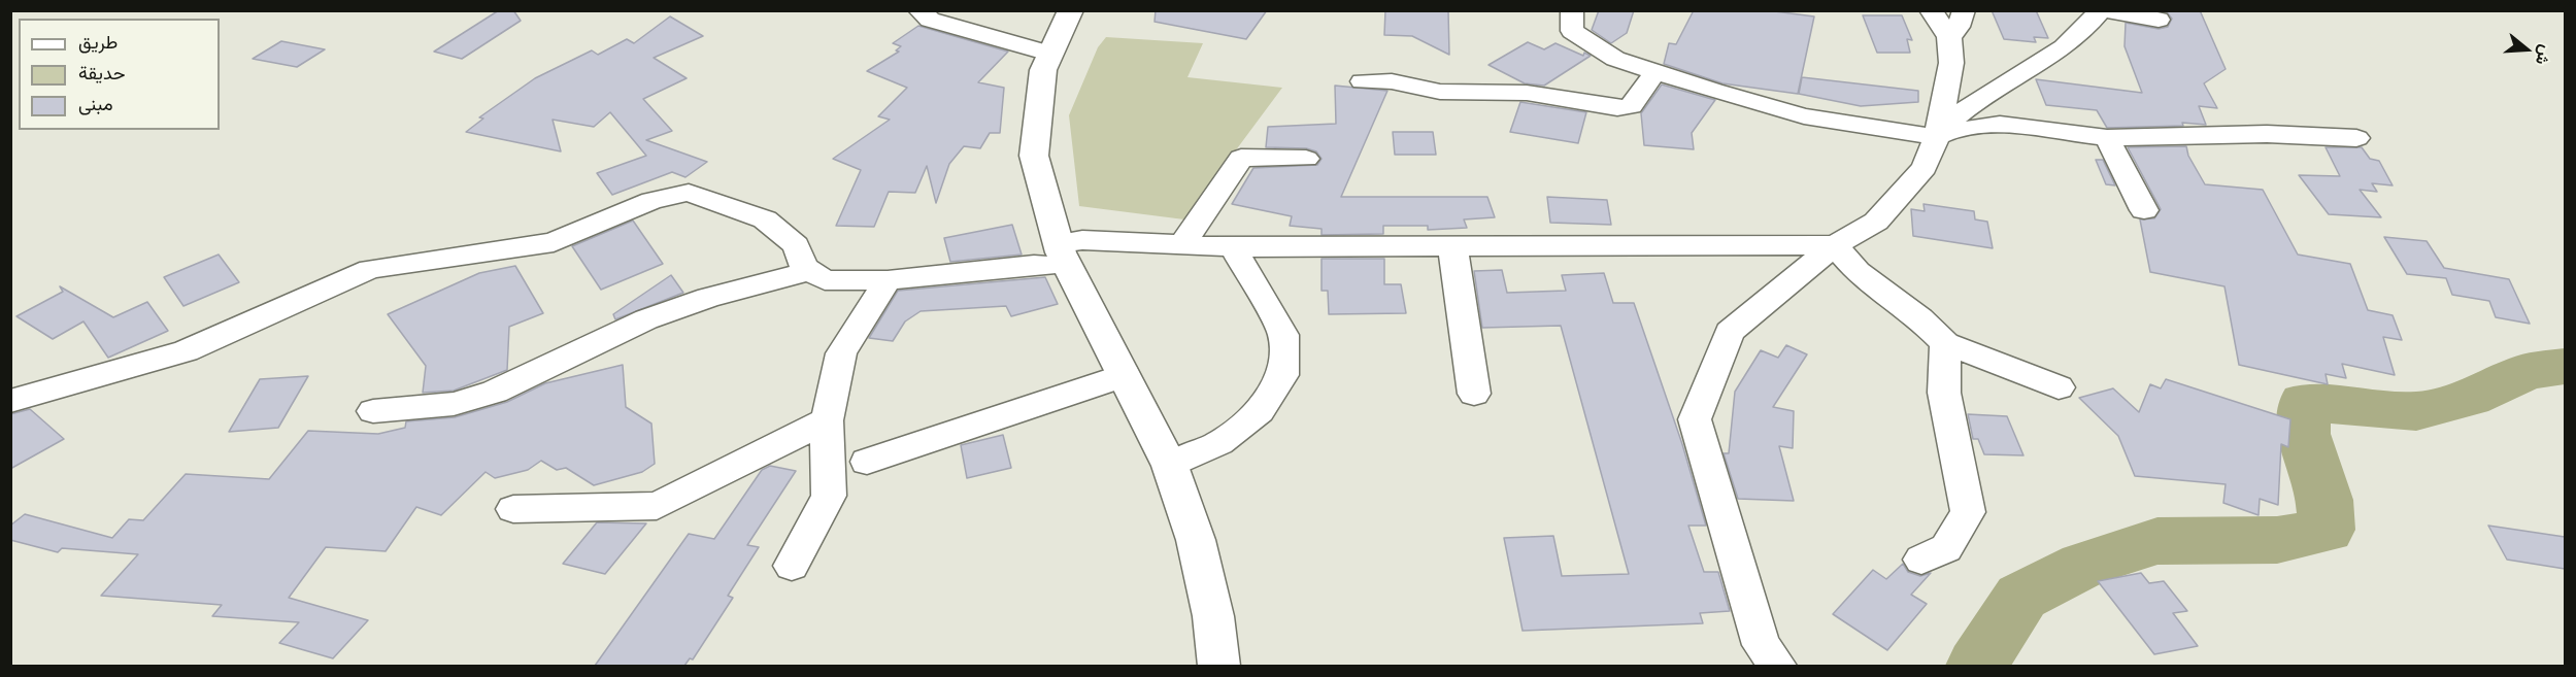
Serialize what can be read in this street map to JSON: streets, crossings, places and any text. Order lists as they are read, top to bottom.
{
  "legend": ["طريق", "حديقة", "مبنى"],
  "north": "right"
}
